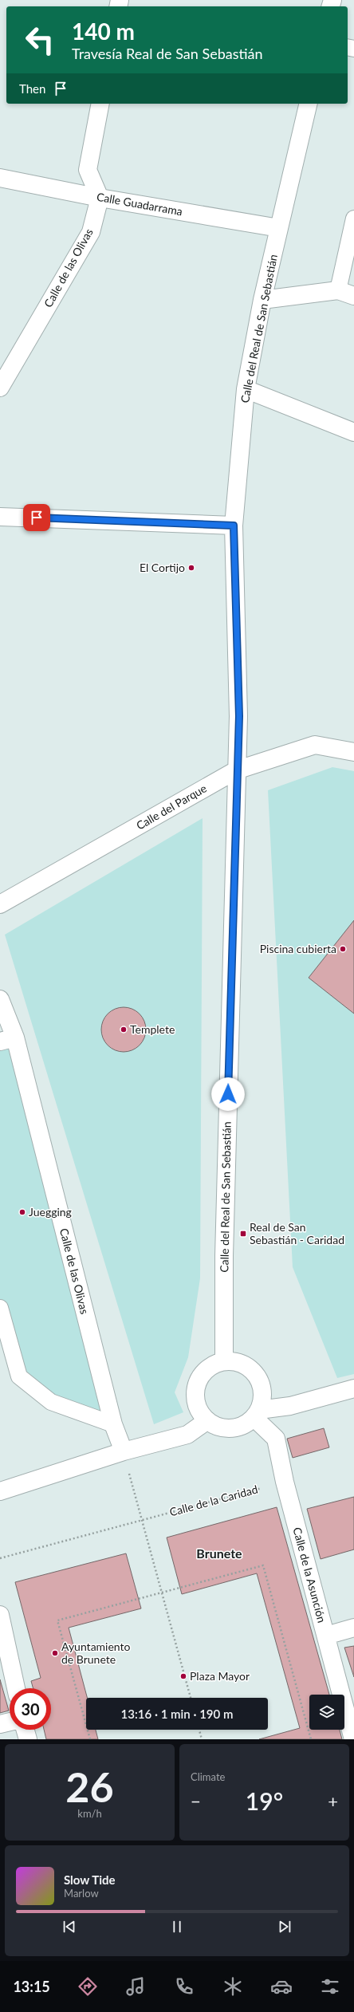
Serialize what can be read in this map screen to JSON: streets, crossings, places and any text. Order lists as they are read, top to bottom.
{
  "streets": {
    "street": [
      "Calle Guadarrama",
      "Calle de las Olivas",
      "Calle del Real de San Sebastián",
      "Calle del Parque",
      "Calle de la Asunción"
    ],
    "path": ["Calle de la Caridad"]
  },
  "crossings": [
    ["Calle Guadarrama", "Calle de las Olivas"],
    ["Calle Guadarrama", "Calle del Real de San Sebastián"],
    ["Calle del Real de San Sebastián", "Calle del Parque"],
    ["Calle del Real de San Sebastián", "Calle de la Asunción"],
    ["Calle de la Caridad", "Calle de la Asunción"]
  ],
  "districts": ["Brunete"],
  "places": {
    "other": [
      "El Cortijo",
      "Piscina cubierta",
      "Templete",
      "Juegging",
      "Ayuntamiento de Brunete",
      "Plaza Mayor"
    ],
    "transit": ["Real de San Sebastián - Caridad"]
  },
  "page": {
    "turn": ["140 m", "Travesía Real de San Sebastián"],
    "then": "Then",
    "limit": "30",
    "trip": "13:16 · 1 min · 190 m",
    "tile": [
      ["26", "km/h"],
      "Climate"
    ],
    "heat": ["−", "19°", "+"],
    "song": ["Slow Tide", "Marlow"],
    "tabs": "13:15"
  }
}
